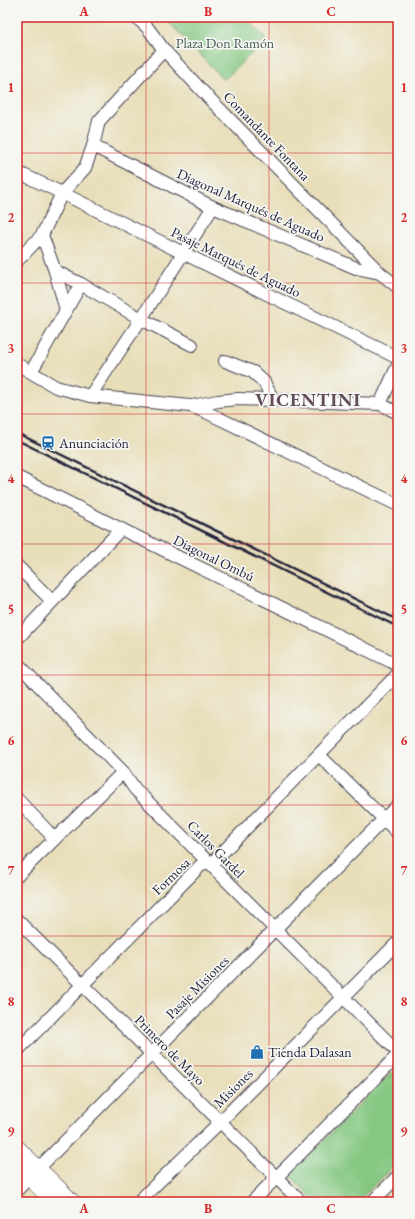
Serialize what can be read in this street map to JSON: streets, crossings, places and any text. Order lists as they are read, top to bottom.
{
  "streets": {
    "street": [
      "Comandante Fontana",
      "Diagonal Marqués de Aguado",
      "Pasaje Marqués de Aguado",
      "Diagonal Ombú",
      "Carlos Gardel",
      "Formosa",
      "Pasaje Misiones",
      "Primero de Mayo",
      "Misiones"
    ]
  },
  "crossings": [
    ["Comandante Fontana", "Diagonal Marqués de Aguado"],
    ["Carlos Gardel", "Formosa"],
    ["Carlos Gardel", "Pasaje Misiones"],
    ["Carlos Gardel", "Misiones"],
    ["Formosa", "Primero de Mayo"],
    ["Pasaje Misiones", "Primero de Mayo"],
    ["Primero de Mayo", "Misiones"]
  ],
  "districts": ["VICENTINI"],
  "parks": ["Plaza Don Ramón"],
  "places": {
    "station": ["Anunciación"],
    "shop": ["Tienda Dalasan"]
  },
  "grid": {
    "columns": ["A", "B", "C"],
    "rows": [
      "1",
      "2",
      "3",
      "4",
      "5",
      "6",
      "7",
      "8",
      "9"
    ]
  }
}
